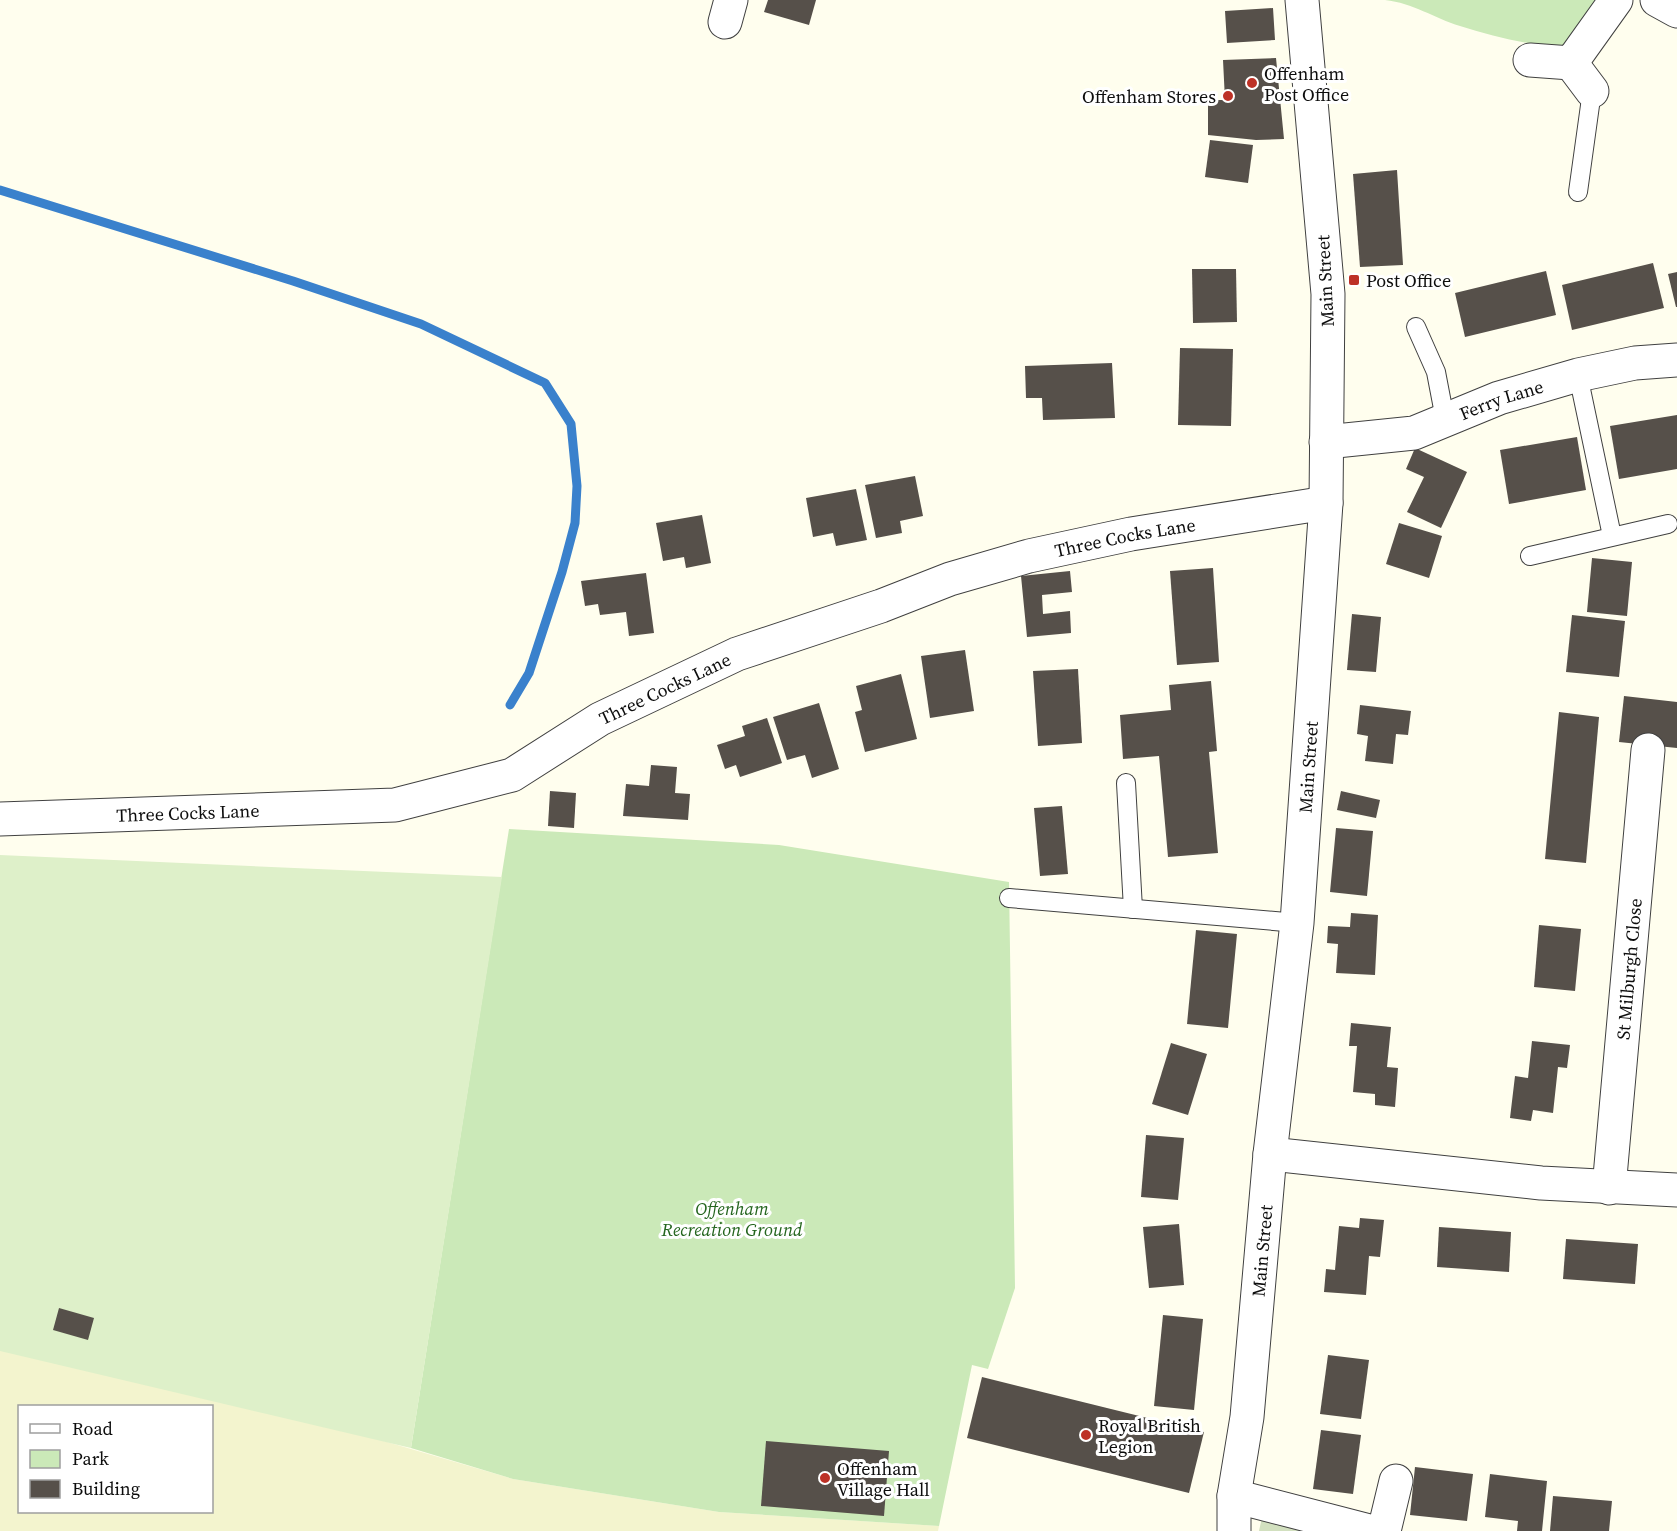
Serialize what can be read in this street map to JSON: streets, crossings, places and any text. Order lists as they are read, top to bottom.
{
  "streets": {
    "street": [
      "Main Street",
      "Ferry Lane",
      "Three Cocks Lane",
      "St Milburgh Close"
    ]
  },
  "crossings": [
    ["Main Street", "Ferry Lane"],
    ["Main Street", "Three Cocks Lane"]
  ],
  "parks": ["Offenham Recreation Ground"],
  "places": {
    "other": [
      "Offenham Post Office",
      "Offenham Stores",
      "Royal British Legion",
      "Offenham Village Hall"
    ],
    "transit": ["Post Office"]
  },
  "legend": ["Road", "Park", "Building"]
}
